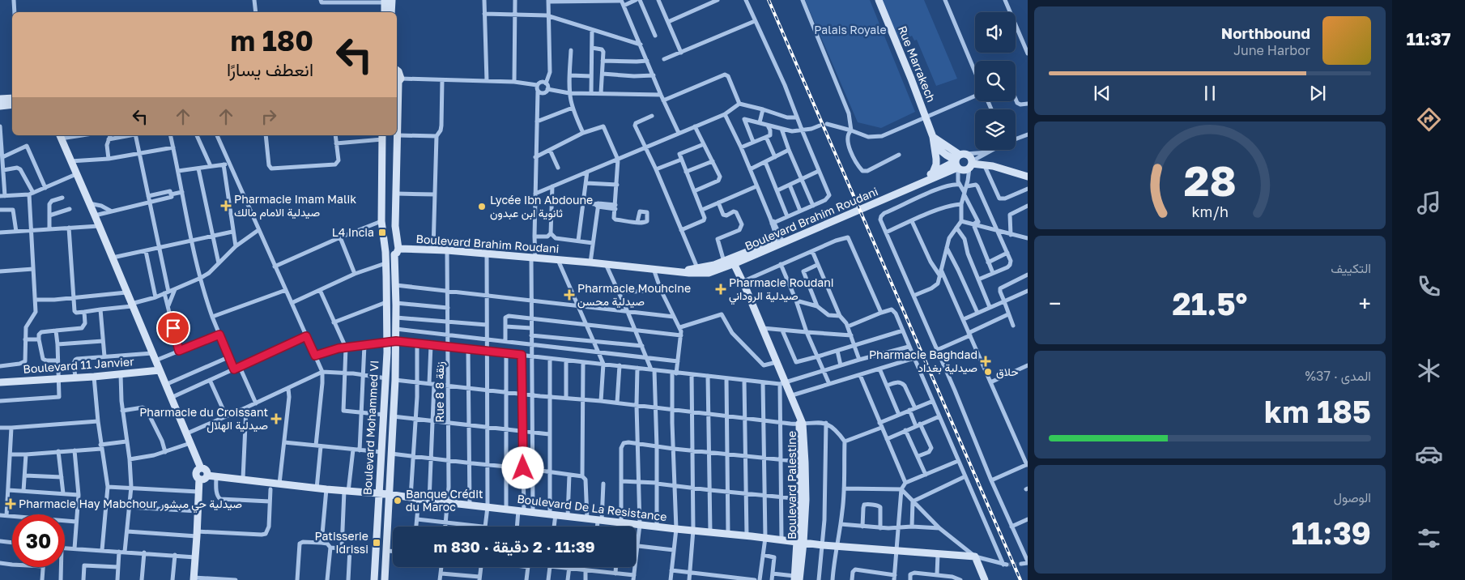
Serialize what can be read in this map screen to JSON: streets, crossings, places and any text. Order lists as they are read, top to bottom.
{
  "streets": {
    "street": [
      "Rue Marrakech",
      "Boulevard Brahim Roudani",
      "Boulevard 11 Janvier",
      "Rue 8 8 زنقة",
      "Boulevard Mohammed VI",
      "Boulevard Palestine",
      "Boulevard De La Resistance"
    ]
  },
  "crossings": [
    ["Rue Marrakech", "Boulevard Brahim Roudani"],
    ["Boulevard Brahim Roudani", "Rue 8 8 زنقة"],
    ["Boulevard Brahim Roudani", "Boulevard Mohammed VI"],
    ["Boulevard Brahim Roudani", "Boulevard Palestine"],
    ["Rue 8 8 زنقة", "Boulevard De La Resistance"],
    ["Boulevard Mohammed VI", "Boulevard De La Resistance"],
    ["Boulevard Palestine", "Boulevard De La Resistance"]
  ],
  "parks": ["Palais Royale"],
  "places": {
    "health": [
      "Pharmacie Imam Malik صيدلية الامام مالك",
      "Pharmacie Roudani صيدلية الروداني",
      "Pharmacie Mouhcine صيدلية محسن",
      "Pharmacie Baghdad صيدلية بغداد",
      "Pharmacie du Croissant صيدلية الهلال",
      "Pharmacie Hay Mabchour صيدلية حي مبشور"
    ],
    "other": ["Lycée Ibn Abdoune ثانوية ابن عبدون", "حلاق", "Banque Crédit du Maroc"],
    "transit": ["L4 Incia", "Patisserie Idrissi"]
  },
  "page": {
    "tabs": "11:37",
    "turn": ["180 m", "انعطف يسارًا"],
    "song": ["Northbound", "June Harbor"],
    "tile": [
      "التكييف",
      ["المدى · 37%", "185 km"],
      ["الوصول", "11:39"]
    ],
    "heat": ["−", "21.5°", "+"],
    "limit": "30",
    "trip": "11:39 · 2 دقيقة · 830 m",
    "gauge": ["28", "km/h"]
  }
}
